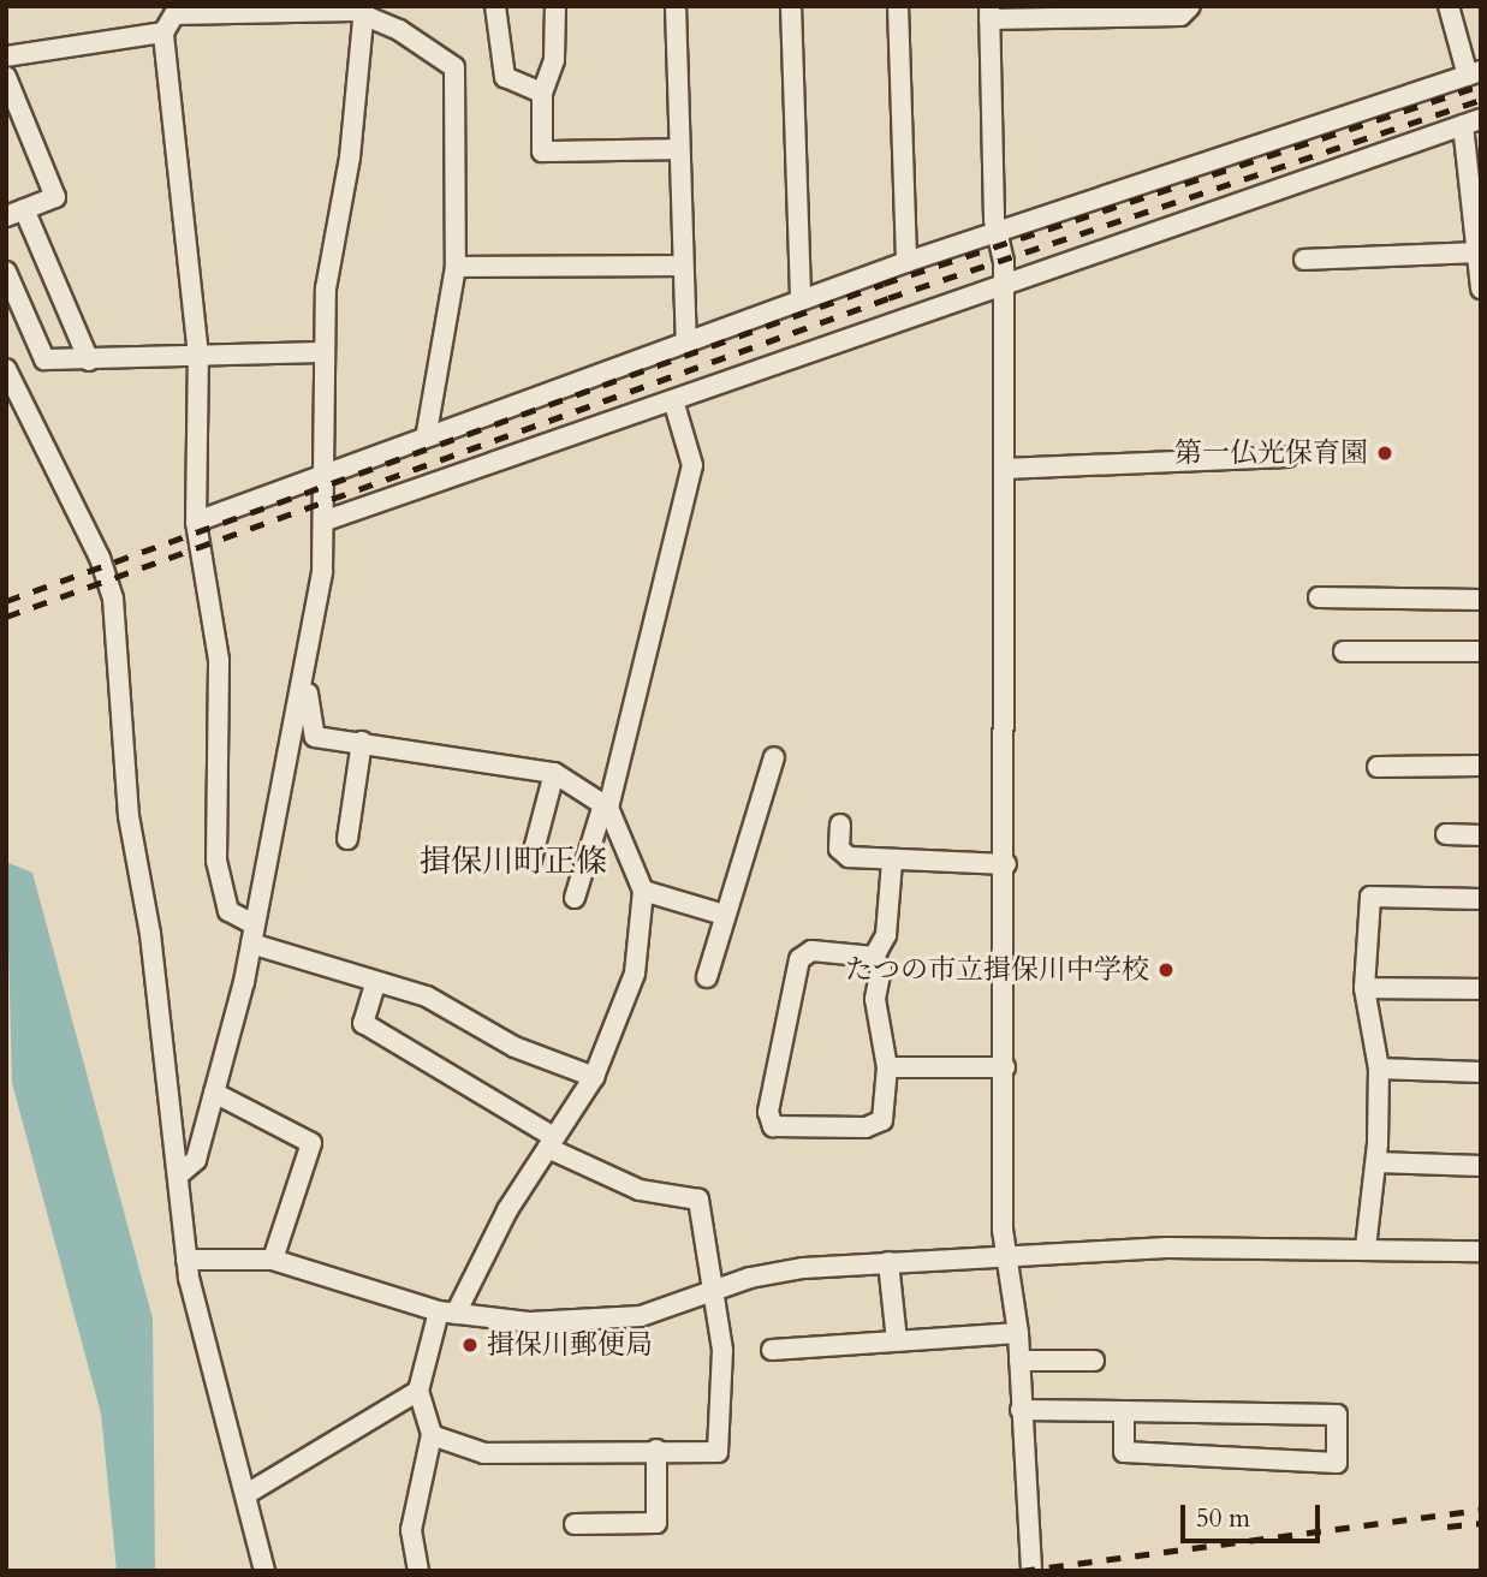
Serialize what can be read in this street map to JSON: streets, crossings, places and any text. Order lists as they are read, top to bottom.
{
  "districts": ["揖保川町正條"],
  "places": ["第一仏光保育園", "たつの市立揖保川中学校", "揖保川郵便局"],
  "scale_bar": "50 m"
}
